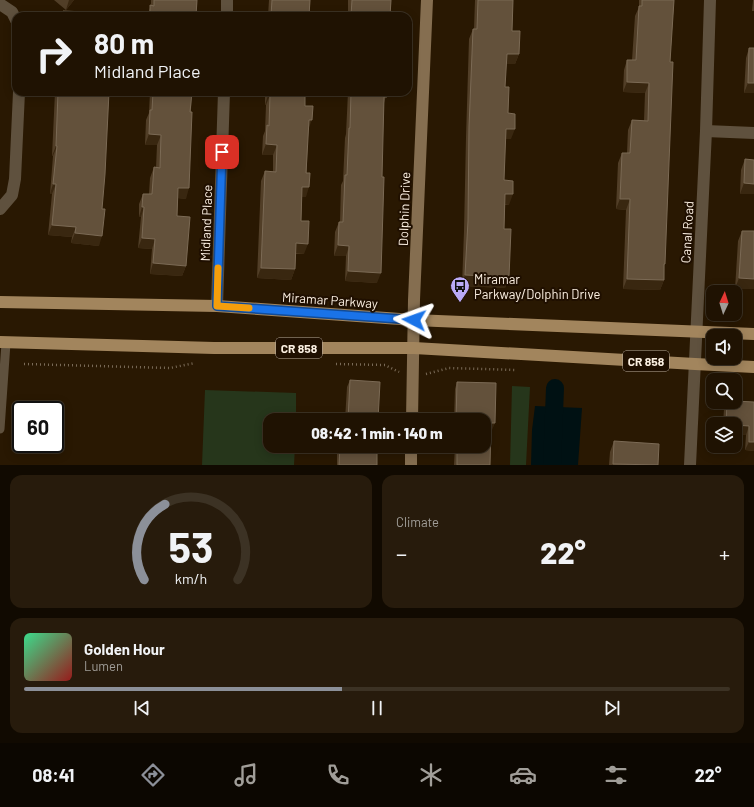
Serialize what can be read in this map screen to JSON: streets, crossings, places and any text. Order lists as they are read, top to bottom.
{
  "streets": {
    "main road": ["Miramar Parkway", "CR 858"],
    "street": ["Dolphin Drive", "Midland Place", "Canal Road"]
  },
  "crossings": [
    ["Dolphin Drive", "Miramar Parkway"],
    ["Dolphin Drive", "CR 858"],
    ["Midland Place", "Miramar Parkway"],
    ["Canal Road", "Miramar Parkway"],
    ["Canal Road", "CR 858"]
  ],
  "places": {
    "bus stop": ["Miramar Parkway/Dolphin Drive"]
  },
  "north": "top",
  "page": {
    "turn": ["80 m", "Midland Place"],
    "limit": "60",
    "trip": "08:42 · 1 min · 140 m",
    "tile": "Climate",
    "heat": ["−", "22°", "+"],
    "song": ["Golden Hour", "Lumen"],
    "tabs": ["08:41", "22°"],
    "gauge": ["53", "km/h"]
  }
}
